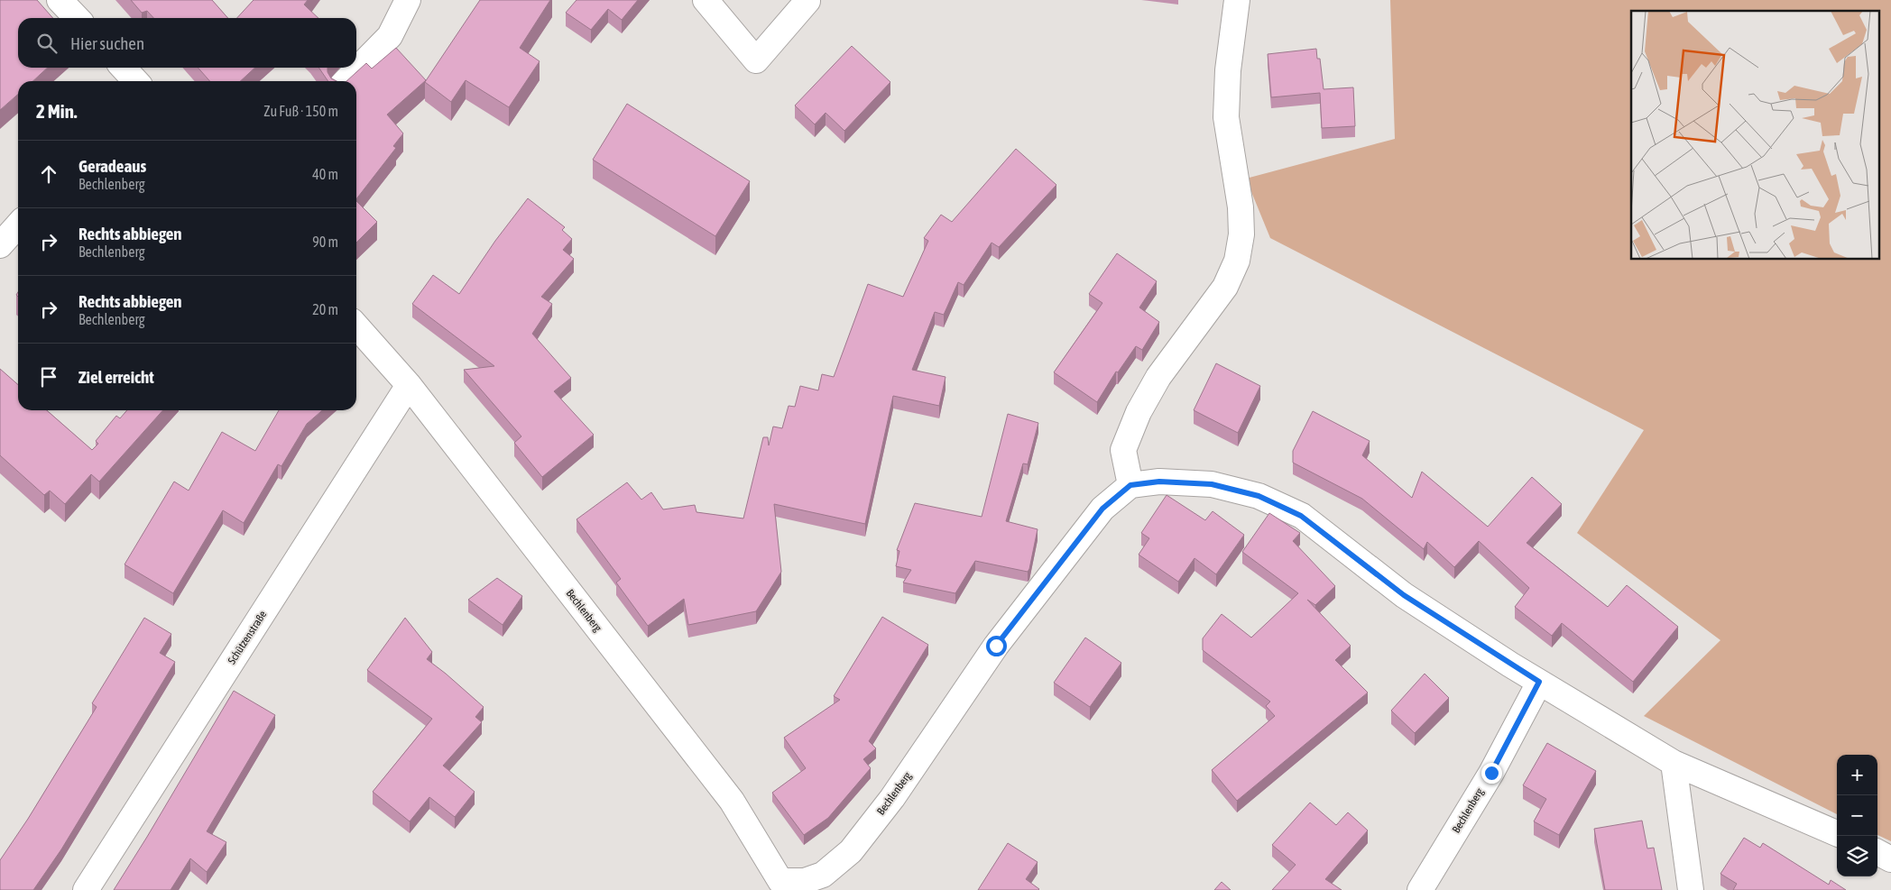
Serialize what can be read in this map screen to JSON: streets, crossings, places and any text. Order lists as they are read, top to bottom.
{
  "streets": {
    "street": ["Bechlenberg", "Schützenstraße"]
  },
  "crossings": [
    ["Bechlenberg", "Schützenstraße"]
  ],
  "page": {
    "search": "Hier suchen",
    "heading": ["2 Min.", "Zu Fuß · 150 m"],
    "list": [
      ["Geradeaus", "Bechlenberg", "40 m"],
      ["Rechts abbiegen", "Bechlenberg", "90 m"],
      ["Rechts abbiegen", "Bechlenberg", "20 m"],
      "Ziel erreicht"
    ],
    "map_buttons": ["+", "−"]
  }
}
